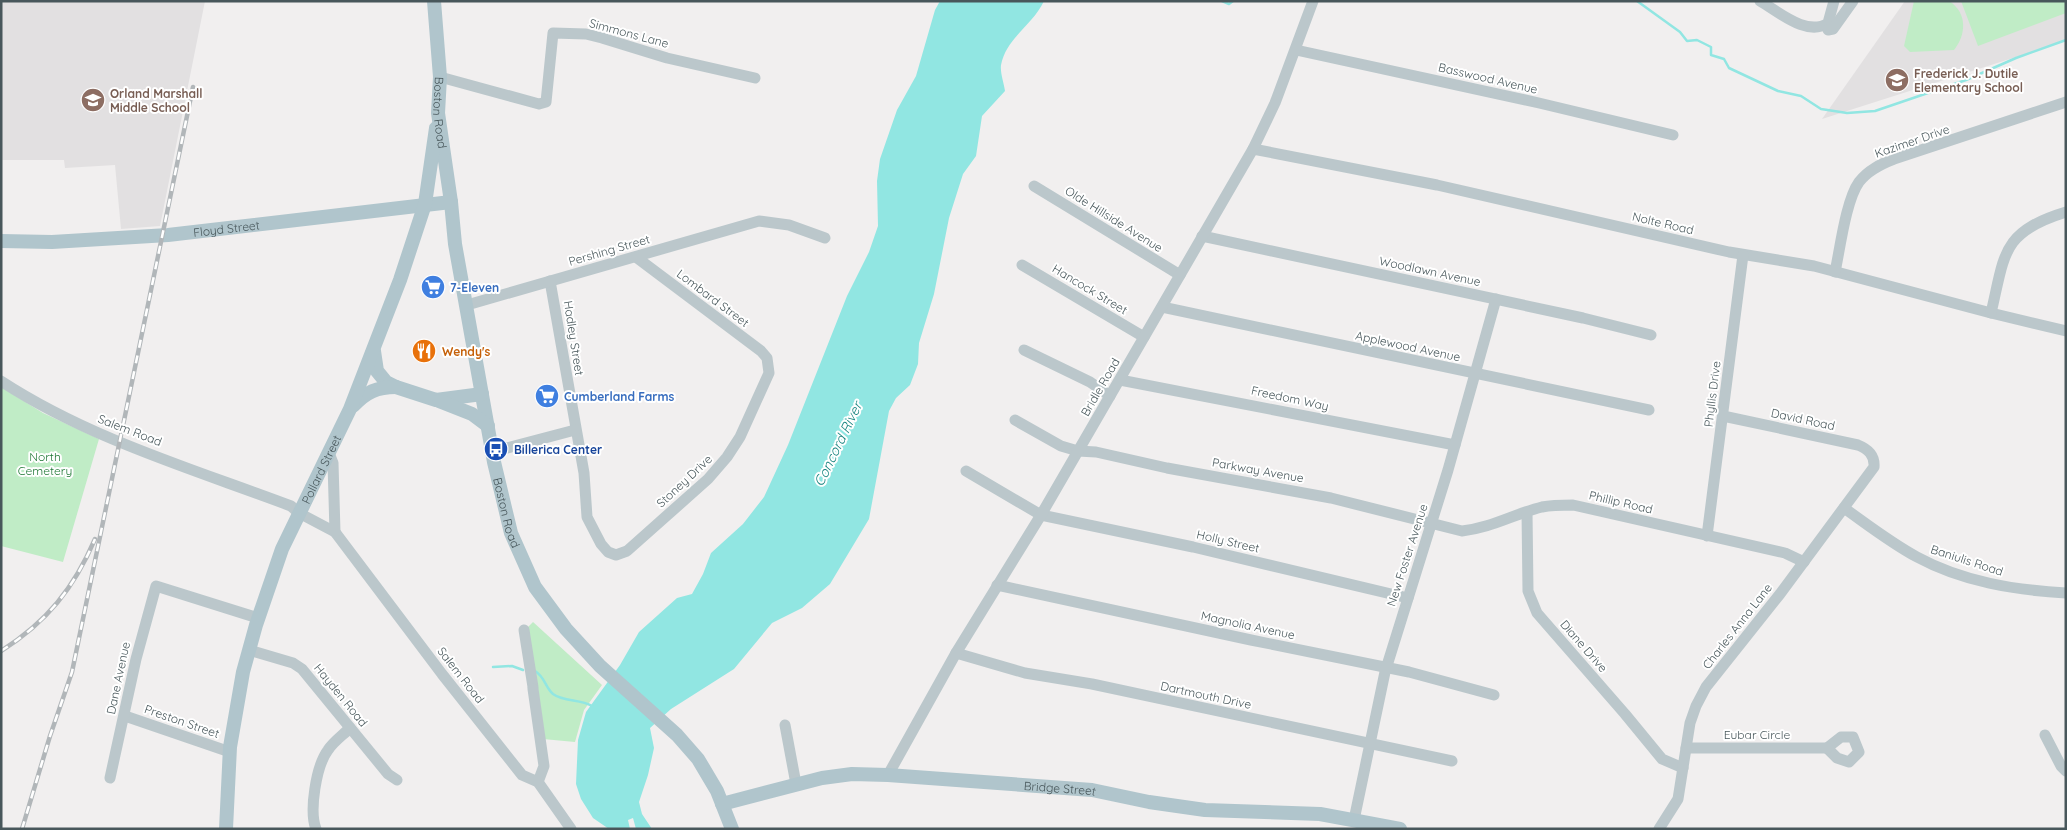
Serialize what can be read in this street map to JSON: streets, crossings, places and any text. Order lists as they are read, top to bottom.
{
  "streets": {
    "main road": [
      "Boston Road",
      "Floyd Street",
      "Pollard Street",
      "Bridge Street"
    ],
    "street": [
      "Simmons Lane",
      "Basswood Avenue",
      "Kazimer Drive",
      "Olde Hillside Avenue",
      "Nolte Road",
      "Pershing Street",
      "Woodlawn Avenue",
      "Hancock Street",
      "Lombard Street",
      "Hadley Street",
      "Applewood Avenue",
      "Bridle Road",
      "Phyllis Drive",
      "Freedom Way",
      "David Road",
      "Salem Road",
      "Parkway Avenue",
      "Stoney Drive",
      "Phillip Road",
      "Holly Street",
      "New Foster Avenue",
      "Baniulis Road",
      "Magnolia Avenue",
      "Charles Anna Lane",
      "Diane Drive",
      "Dane Avenue",
      "Hayden Road",
      "Dartmouth Drive",
      "Preston Street",
      "Eubar Circle"
    ]
  },
  "crossings": [
    ["Simmons Lane", "Boston Road"],
    ["Basswood Avenue", "Bridle Road"],
    ["Boston Road", "Floyd Street"],
    ["Boston Road", "Pershing Street"],
    ["Boston Road", "Pollard Street"],
    ["Boston Road", "Bridge Street"],
    ["Kazimer Drive", "Nolte Road"],
    ["Olde Hillside Avenue", "Bridle Road"],
    ["Nolte Road", "Bridle Road"],
    ["Nolte Road", "Phyllis Drive"],
    ["Floyd Street", "Pollard Street"],
    ["Pershing Street", "Lombard Street"],
    ["Pershing Street", "Hadley Street"],
    ["Woodlawn Avenue", "Bridle Road"],
    ["Woodlawn Avenue", "New Foster Avenue"],
    ["Hancock Street", "Bridle Road"],
    ["Lombard Street", "Stoney Drive"],
    ["Hadley Street", "Stoney Drive"],
    ["Applewood Avenue", "Bridle Road"],
    ["Applewood Avenue", "New Foster Avenue"],
    ["Bridle Road", "Freedom Way"],
    ["Bridle Road", "Parkway Avenue"],
    ["Bridle Road", "Holly Street"],
    ["Bridle Road", "Magnolia Avenue"],
    ["Bridle Road", "Dartmouth Drive"],
    ["Bridle Road", "Bridge Street"],
    ["Phyllis Drive", "David Road"],
    ["Phyllis Drive", "Phillip Road"],
    ["Freedom Way", "New Foster Avenue"],
    ["David Road", "Charles Anna Lane"],
    ["Salem Road", "Pollard Street"],
    ["Pollard Street", "Dane Avenue"],
    ["Pollard Street", "Hayden Road"],
    ["Pollard Street", "Preston Street"],
    ["Parkway Avenue", "Phillip Road"],
    ["Parkway Avenue", "New Foster Avenue"],
    ["Phillip Road", "New Foster Avenue"],
    ["Phillip Road", "Charles Anna Lane"],
    ["Phillip Road", "Diane Drive"],
    ["Holly Street", "New Foster Avenue"],
    ["New Foster Avenue", "Magnolia Avenue"],
    ["New Foster Avenue", "Dartmouth Drive"],
    ["New Foster Avenue", "Bridge Street"],
    ["Baniulis Road", "Charles Anna Lane"],
    ["Charles Anna Lane", "Diane Drive"],
    ["Charles Anna Lane", "Eubar Circle"],
    ["Dane Avenue", "Preston Street"]
  ],
  "water": ["Concord River"],
  "parks": ["North Cemetery"],
  "places": {
    "school or university": ["Frederick J. Dutile Elementary School", "Orland Marshall Middle School"],
    "supermarket": ["7-Eleven", "Cumberland Farms"],
    "restaurant": ["Wendy's"],
    "bus stop": ["Billerica Center"]
  }
}
